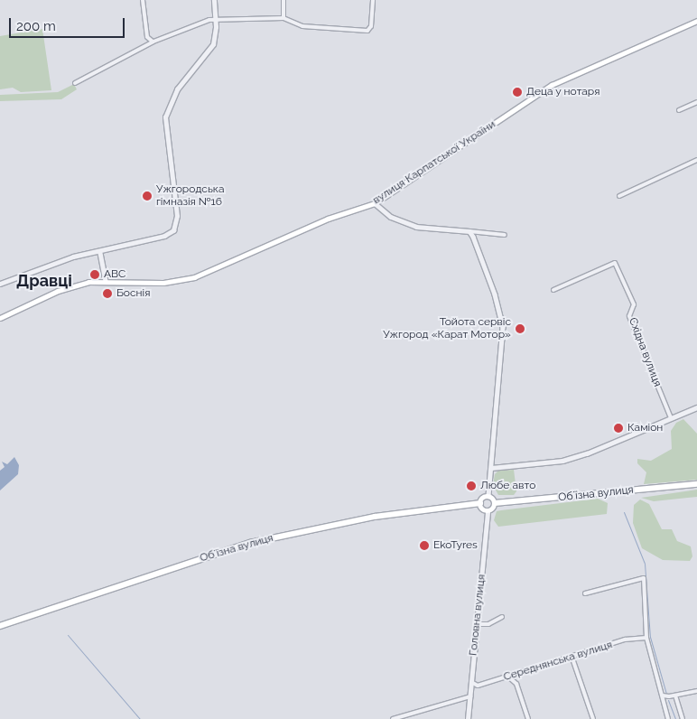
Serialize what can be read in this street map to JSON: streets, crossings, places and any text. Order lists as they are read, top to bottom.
{
  "streets": {
    "highway": ["Обʼїзна вулиця"],
    "main road": ["вулиця Карпатської України"],
    "street": ["Східна вулиця", "Головна вулиця", "Середнянська вулиця"]
  },
  "crossings": [
    ["Обʼїзна вулиця", "Головна вулиця"],
    ["Головна вулиця", "Середнянська вулиця"]
  ],
  "districts": ["Дравці"],
  "places": [
    "Деца у нотаря",
    "Ужгородська гімназія №16",
    "ABC",
    "Боснія",
    "Тойота сервіс Ужгород «Карат Мотор»",
    "Каміон",
    "Любе авто",
    "EkoTyres"
  ],
  "scale_bar": "200 m"
}
